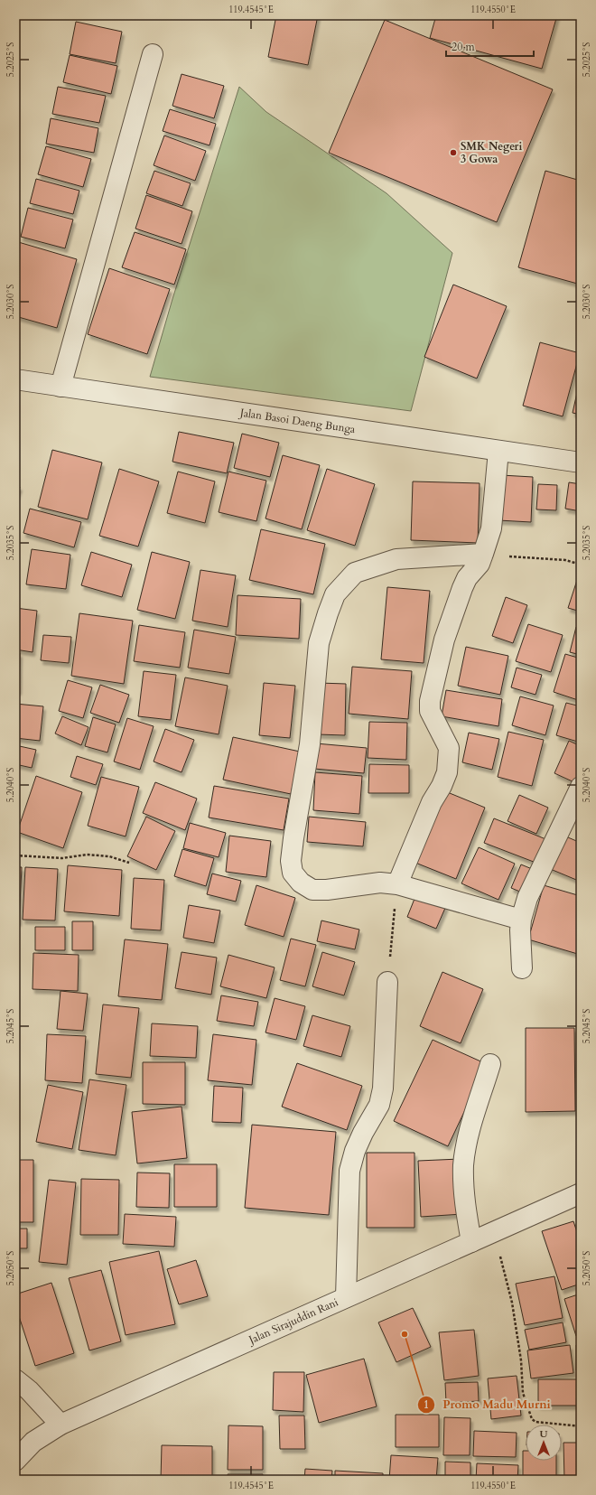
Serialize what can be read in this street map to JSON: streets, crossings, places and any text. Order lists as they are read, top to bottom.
{
  "streets": {
    "street": ["Jalan Basoi Daeng Bunga", "Jalan Sirajuddin Rani"]
  },
  "places": ["SMK Negeri 3 Gowa", "Promo Madu Murni"],
  "scale_bar": "20 m",
  "north": "top",
  "coordinates": [
    "119.4545°E",
    "119.4550°E",
    "5.2025°S",
    "5.2030°S",
    "5.2035°S",
    "5.2040°S",
    "5.2045°S",
    "5.2050°S"
  ]
}
